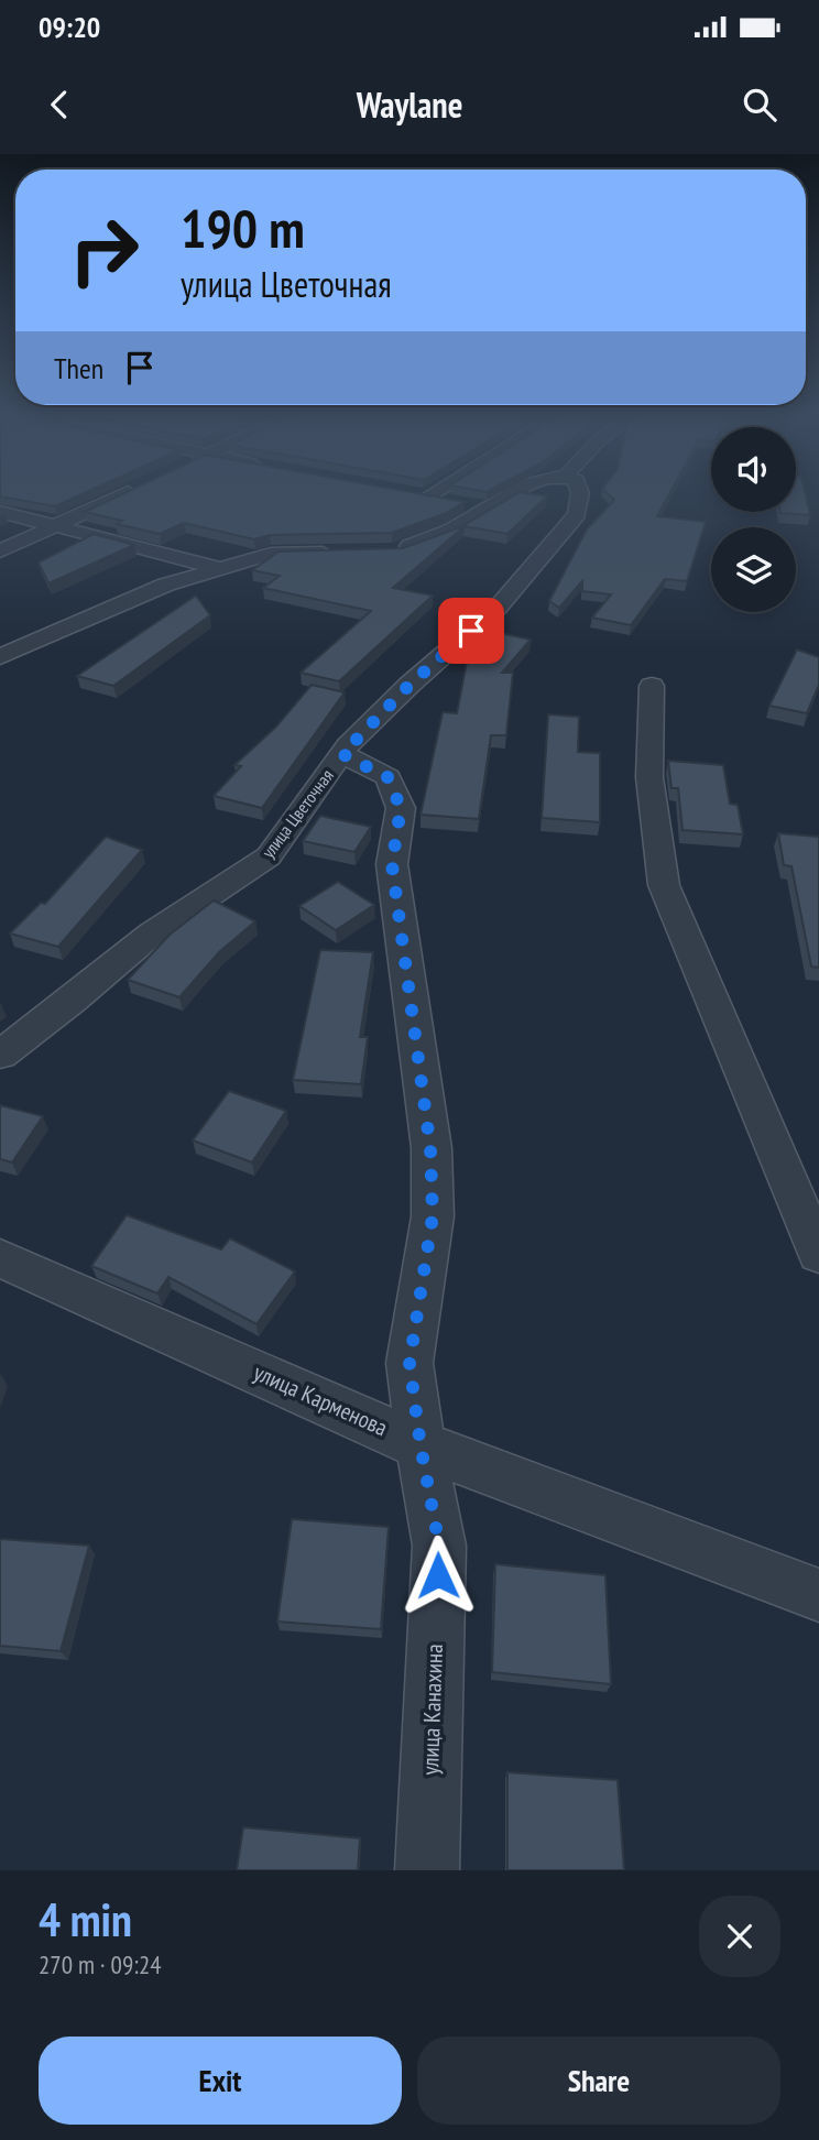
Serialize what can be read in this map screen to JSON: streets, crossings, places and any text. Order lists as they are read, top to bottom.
{
  "streets": {
    "street": ["улица Цветочная", "улица Карменова", "улица Канахина"]
  },
  "crossings": [
    ["улица Цветочная", "улица Канахина"],
    ["улица Карменова", "улица Канахина"]
  ],
  "page": {
    "status": "09:20",
    "header": "Waylane",
    "turn": ["190 m", "улица Цветочная"],
    "then": "Then",
    "heading": ["4 min", "270 m · 09:24"],
    "buttons": ["Exit", "Share"]
  }
}
